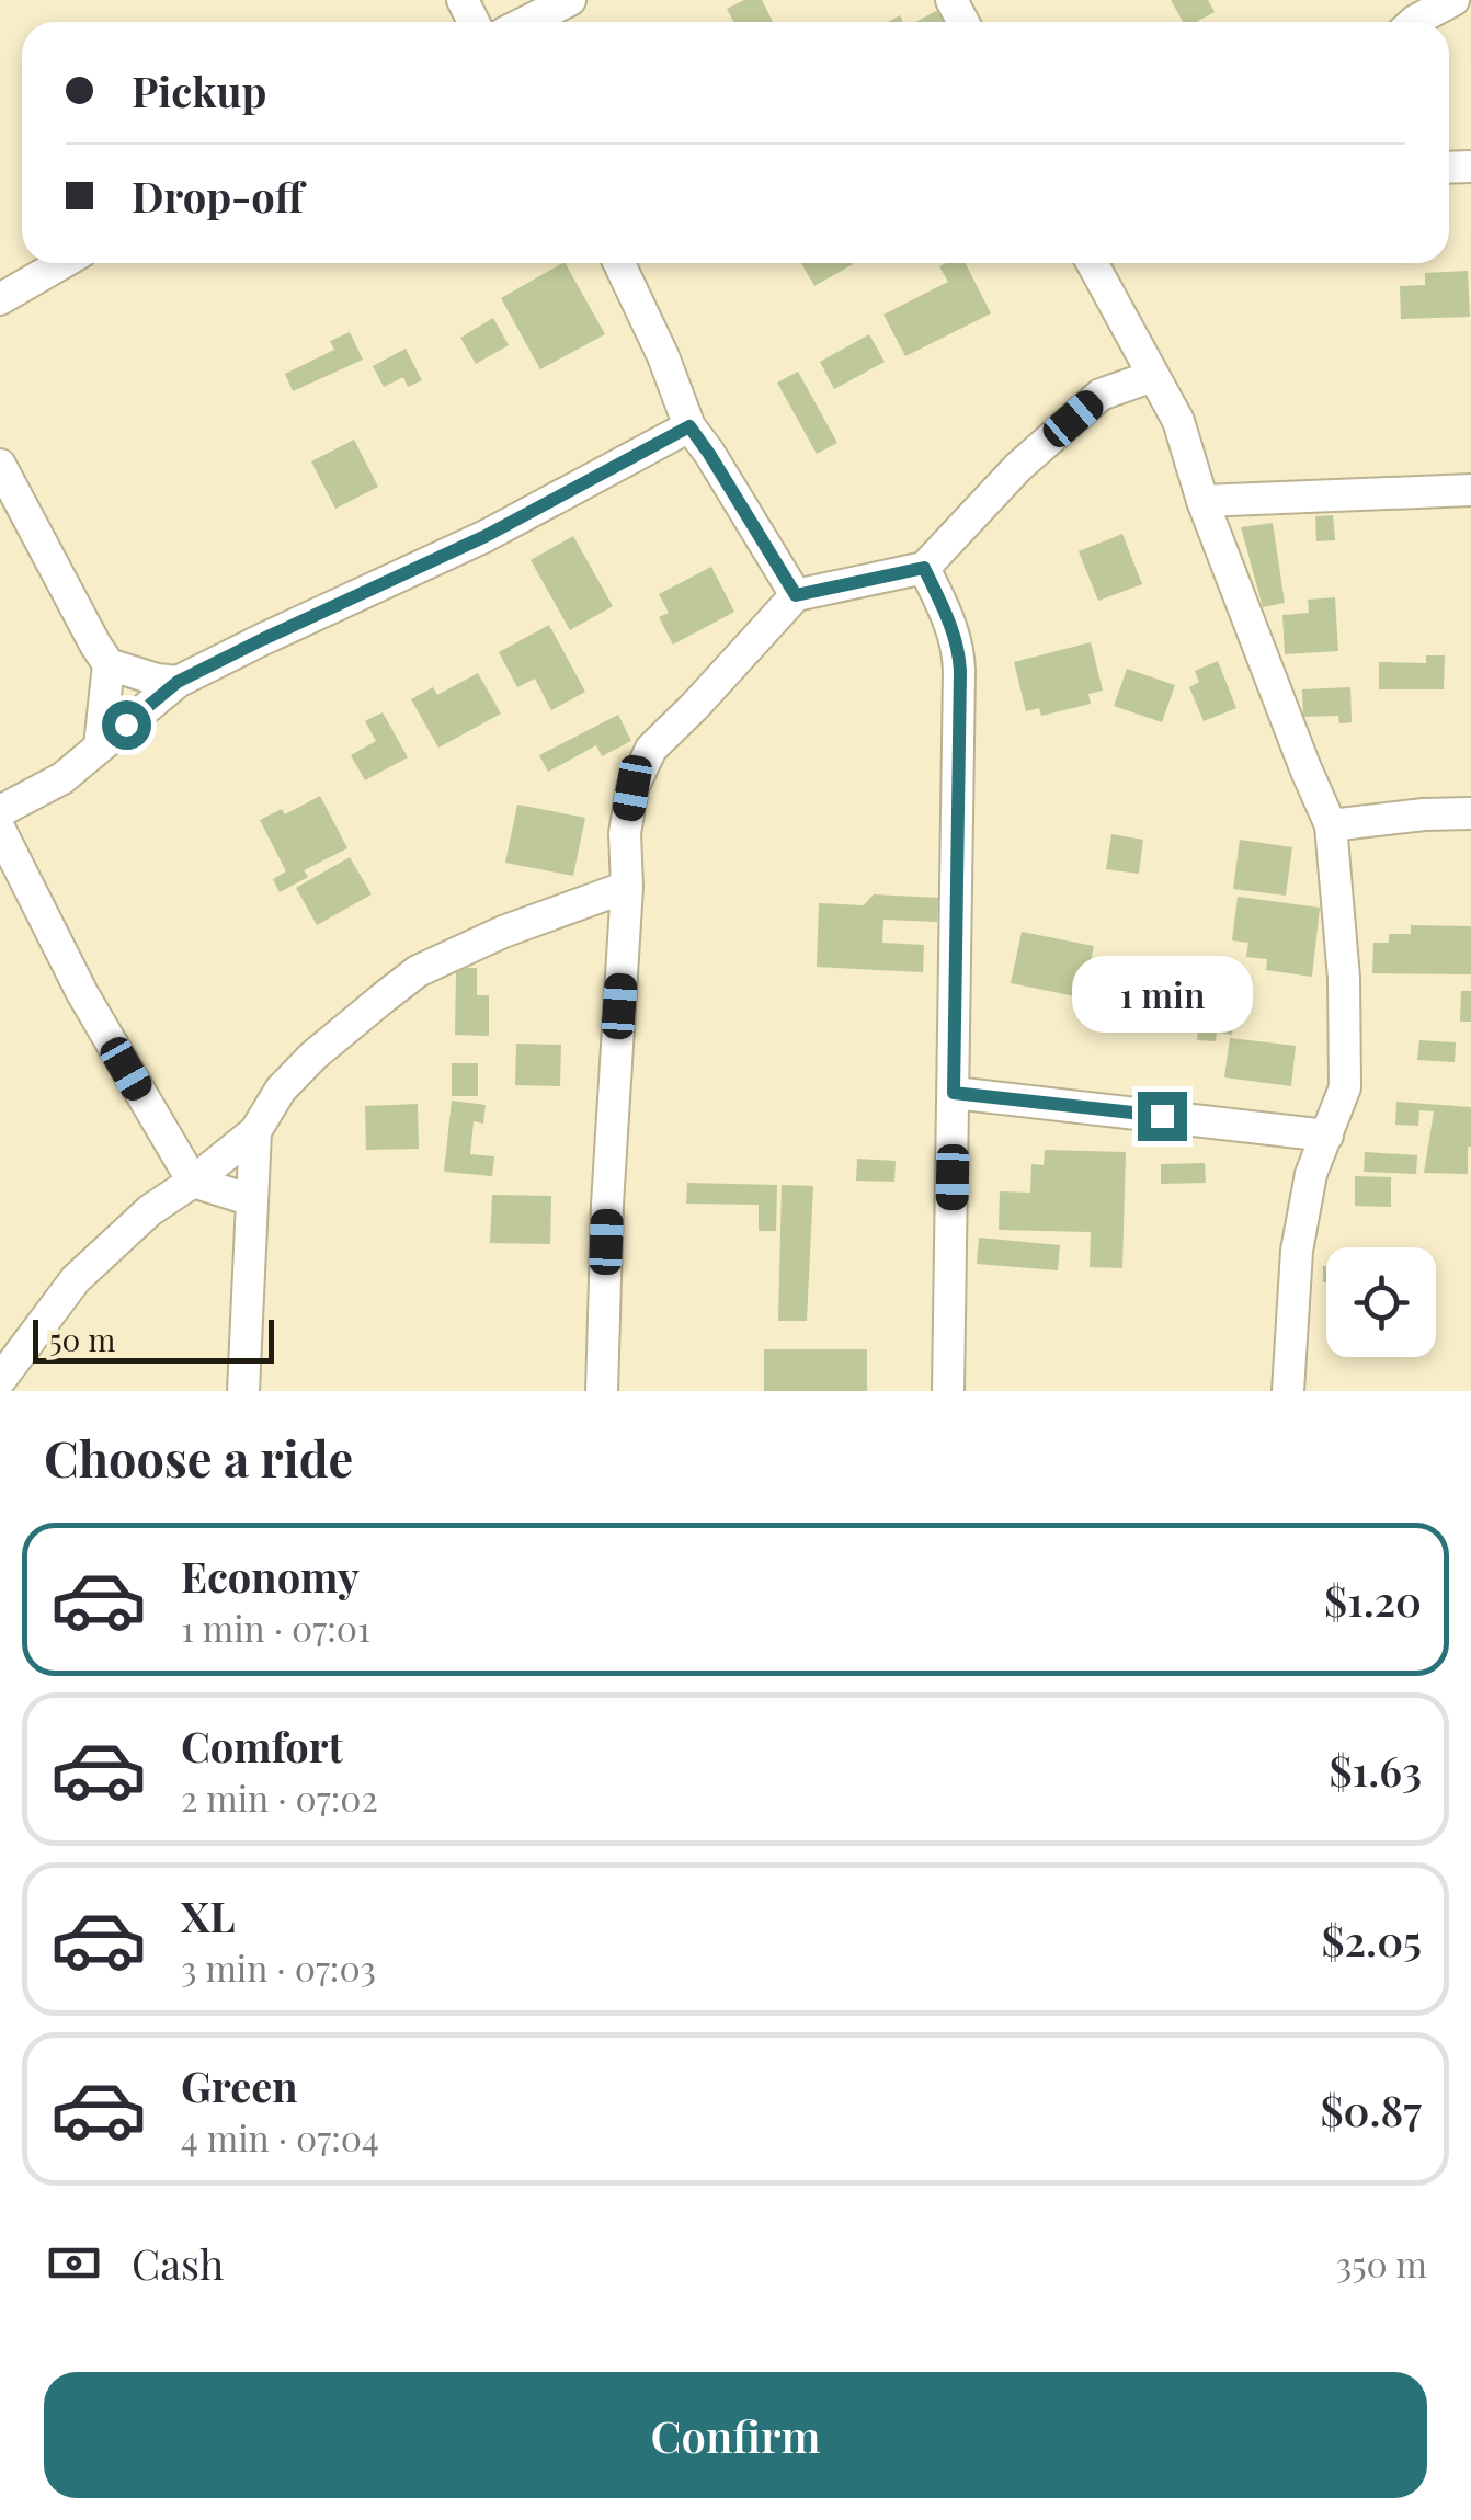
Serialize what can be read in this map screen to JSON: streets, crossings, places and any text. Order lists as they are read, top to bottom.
{
  "scale_bar": "50 m",
  "page": {
    "banner": ["Pickup", "Drop-off"],
    "bubble": "1 min",
    "scale": "50 m",
    "heading": "Choose a ride",
    "list": [
      {
        "name": "Economy",
        "note": "1 min · 07:01",
        "value": "$1.20"
      },
      {
        "name": "Comfort",
        "note": "2 min · 07:02",
        "value": "$1.63"
      },
      {
        "name": "XL",
        "note": "3 min · 07:03",
        "value": "$2.05"
      },
      {
        "name": "Green",
        "note": "4 min · 07:04",
        "value": "$0.87"
      }
    ],
    "pay": ["Cash", "350 m"],
    "buttons": "Confirm"
  }
}
